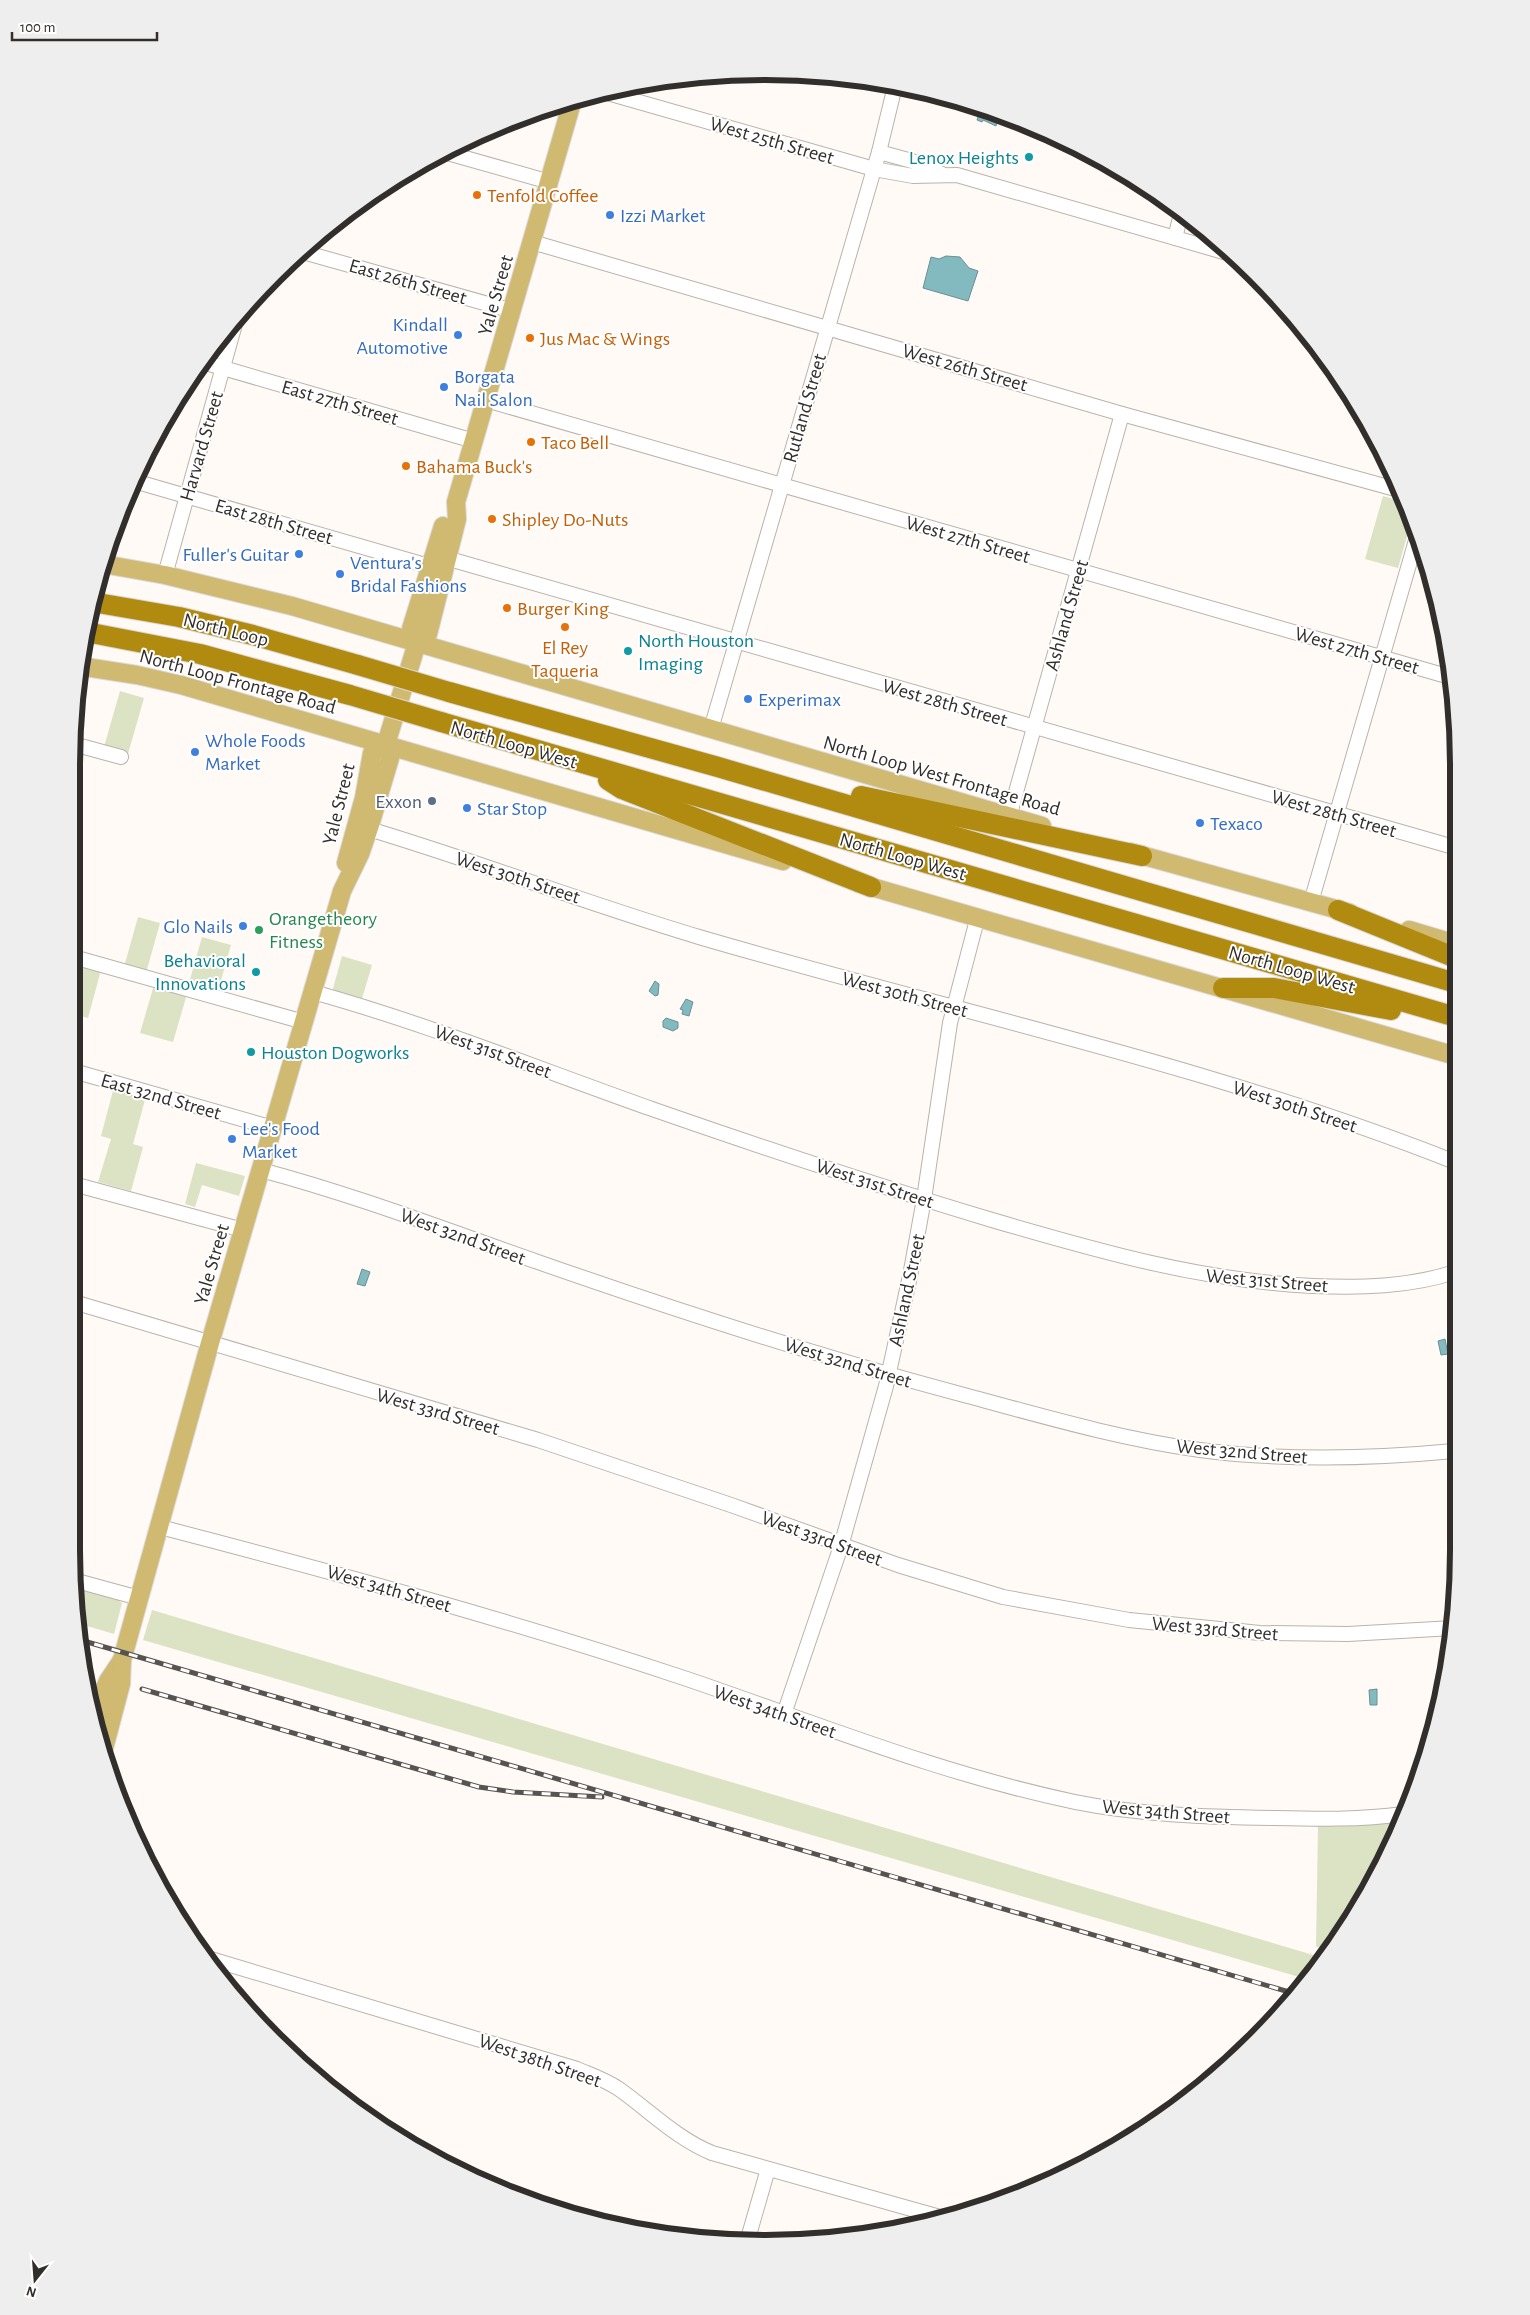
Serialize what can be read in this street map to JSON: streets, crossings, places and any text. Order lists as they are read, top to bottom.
{
  "streets": {
    "highway": ["North Loop", "North Loop West"],
    "main road": ["Yale Street", "North Loop Frontage Road", "North Loop West Frontage Road"],
    "street": [
      "West 25th Street",
      "East 26th Street",
      "West 26th Street",
      "East 27th Street",
      "Rutland Street",
      "Harvard Street",
      "East 28th Street",
      "West 27th Street",
      "Ashland Street",
      "West 28th Street",
      "West 30th Street",
      "West 31st Street",
      "East 32nd Street",
      "West 32nd Street",
      "West 33rd Street",
      "West 34th Street",
      "West 38th Street"
    ]
  },
  "crossings": [
    ["West 25th Street", "Rutland Street"],
    ["East 26th Street", "Yale Street"],
    ["Yale Street", "West 26th Street"],
    ["Yale Street", "East 27th Street"],
    ["Yale Street", "East 28th Street"],
    ["Yale Street", "West 27th Street"],
    ["Yale Street", "North Loop Frontage Road"],
    ["Yale Street", "West 28th Street"],
    ["Yale Street", "North Loop West Frontage Road"],
    ["Yale Street", "West 30th Street"],
    ["Yale Street", "West 31st Street"],
    ["Yale Street", "East 32nd Street"],
    ["Yale Street", "West 32nd Street"],
    ["Yale Street", "West 33rd Street"],
    ["Yale Street", "West 34th Street"],
    ["West 26th Street", "Rutland Street"],
    ["West 26th Street", "Ashland Street"],
    ["East 27th Street", "Harvard Street"],
    ["Rutland Street", "West 27th Street"],
    ["Rutland Street", "West 28th Street"],
    ["Rutland Street", "North Loop West Frontage Road"],
    ["Harvard Street", "East 28th Street"],
    ["East 28th Street", "West 28th Street"],
    ["West 27th Street", "Ashland Street"],
    ["Ashland Street", "West 28th Street"],
    ["Ashland Street", "North Loop West Frontage Road"],
    ["Ashland Street", "West 30th Street"],
    ["Ashland Street", "West 31st Street"],
    ["Ashland Street", "West 32nd Street"],
    ["Ashland Street", "West 33rd Street"],
    ["Ashland Street", "West 34th Street"],
    ["North Loop", "North Loop West"]
  ],
  "places": [
    "Lenox Heights",
    "Tenfold Coffee",
    "Izzi Market",
    "Kindall Automotive",
    "Jus Mac & Wings",
    "Borgata Nail Salon",
    "Taco Bell",
    "Bahama Buck's",
    "Shipley Do-Nuts",
    "Fuller's Guitar",
    "Ventura's Bridal Fashions",
    "Burger King",
    "El Rey Taqueria",
    "North Houston Imaging",
    "Experimax",
    "Whole Foods Market",
    "Exxon",
    "Star Stop",
    "Texaco",
    "Glo Nails",
    "Orangetheory Fitness",
    "Behavioral Innovations",
    "Houston Dogworks",
    "Lee's Food Market"
  ],
  "scale_bar": "100 m",
  "north": "bottom"
}
